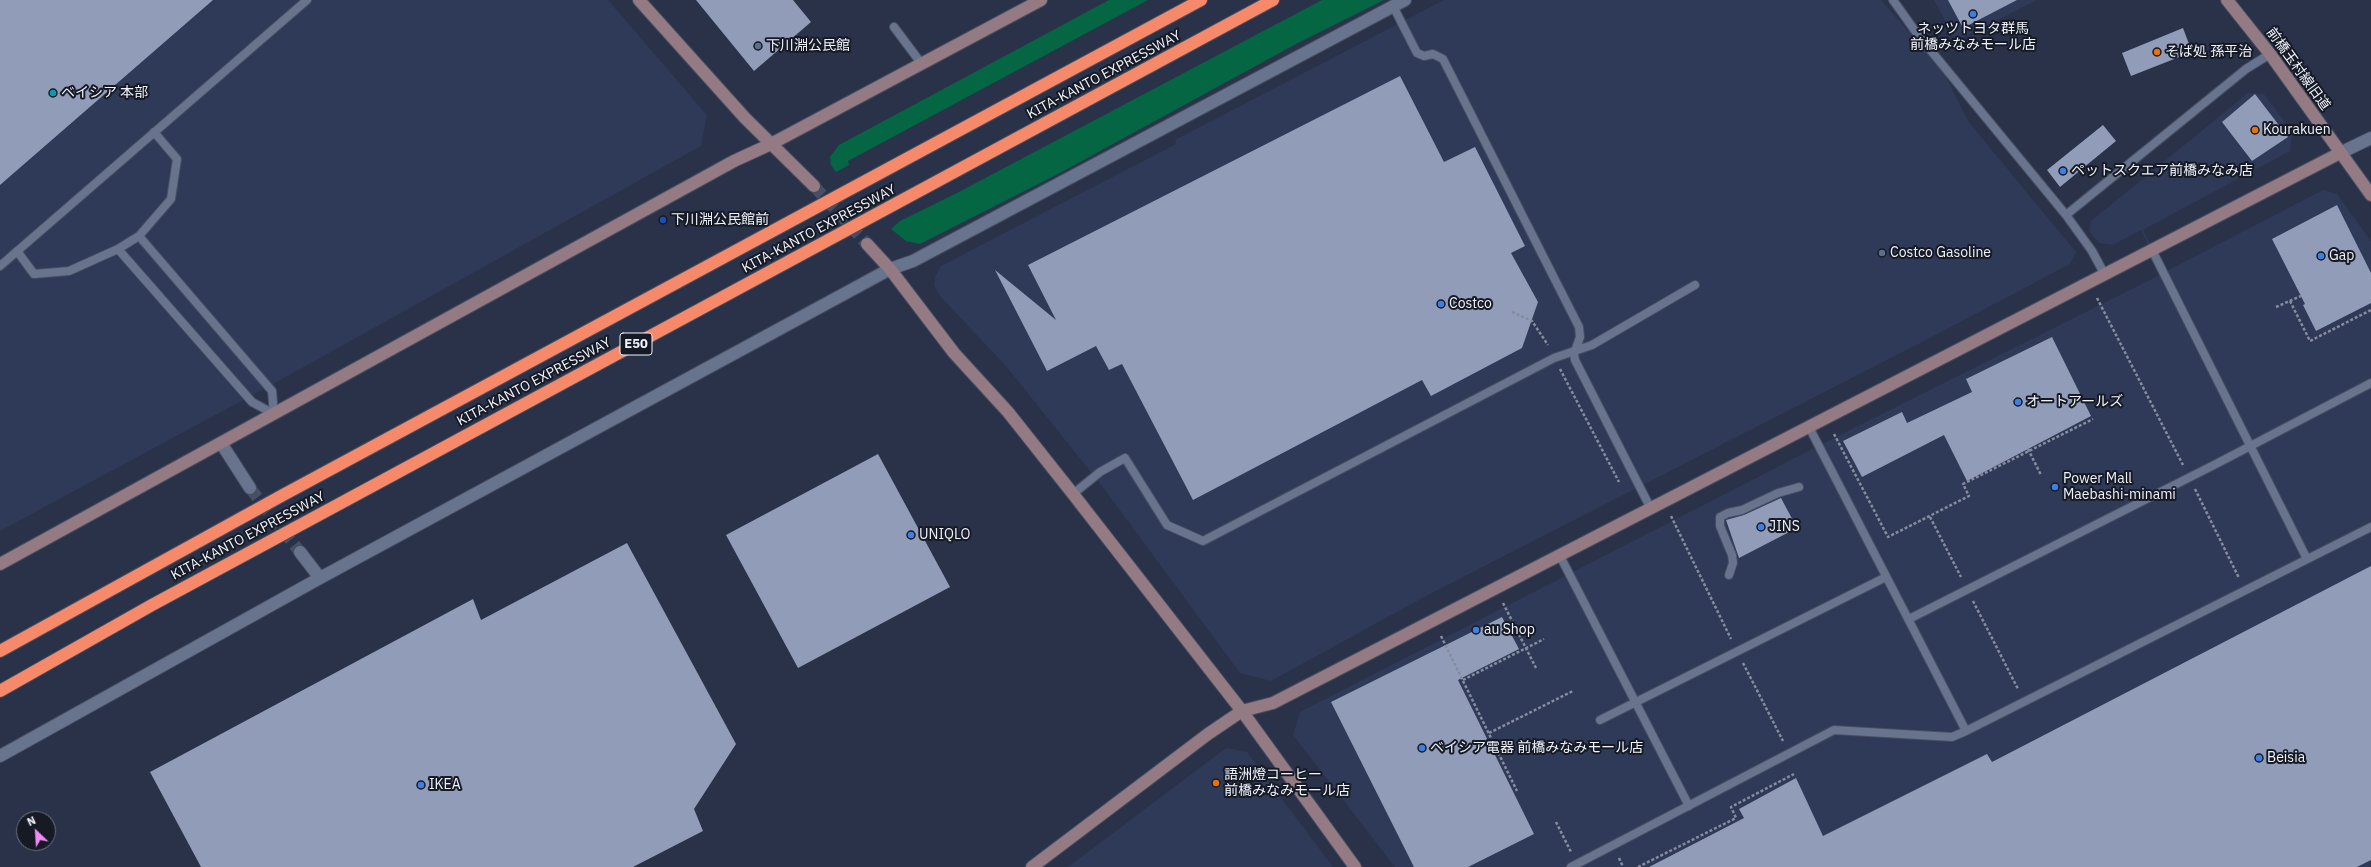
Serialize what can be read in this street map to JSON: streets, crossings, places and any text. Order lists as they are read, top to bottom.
{
  "streets": {
    "highway": ["KITA-KANTO EXPRESSWAY", "E50"],
    "street": ["前橋玉村線旧道"]
  },
  "places": [
    "ネッツトヨタ群馬 前橋みなみモール店",
    "下川淵公民館",
    "そば処 孫平治",
    "ベイシア 本部",
    "Kourakuen",
    "ペットスクエア前橋みなみ店",
    "下川淵公民館前",
    "Costco Gasoline",
    "Gap",
    "Costco",
    "オートアールズ",
    "Power Mall Maebashi-minami",
    "JINS",
    "UNIQLO",
    "au Shop",
    "ベイシア電器 前橋みなみモール店",
    "Beisia",
    "語洲燈コーヒー 前橋みなみモール店",
    "IKEA"
  ],
  "north": "top left"
}
